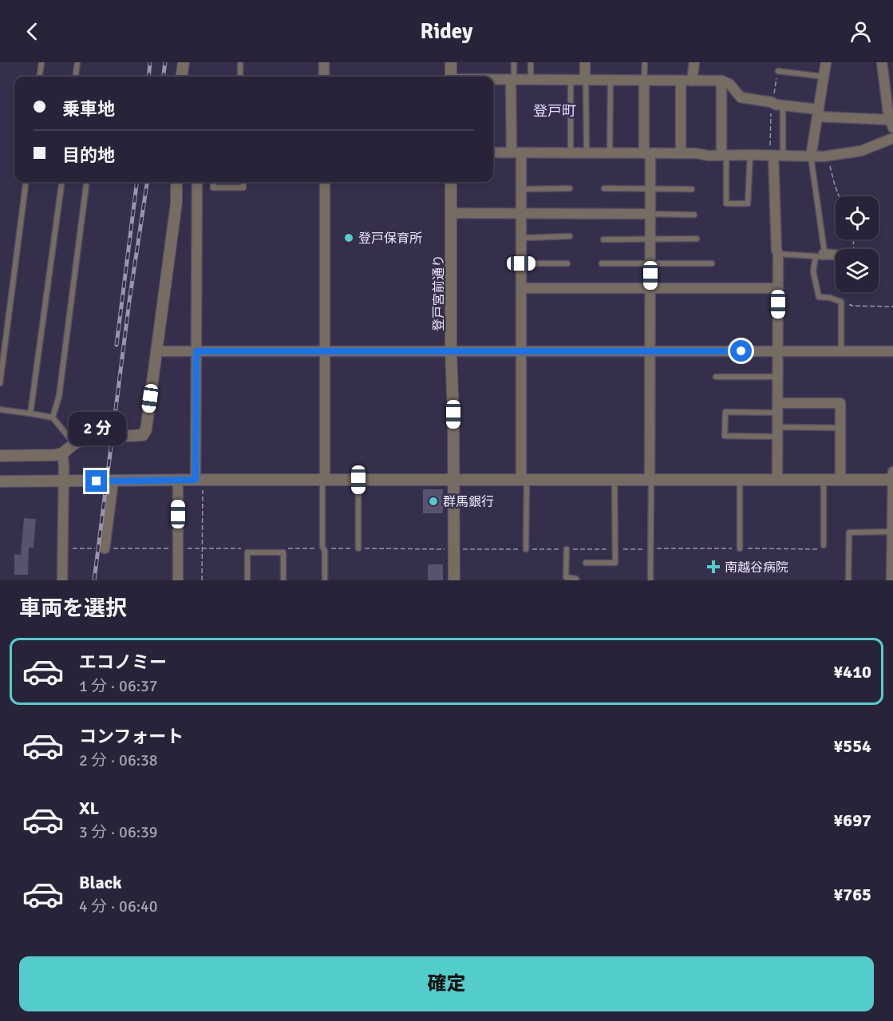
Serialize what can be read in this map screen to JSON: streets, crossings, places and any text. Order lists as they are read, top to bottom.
{
  "streets": {
    "street": ["登戸宮前通り"]
  },
  "districts": ["登戸町"],
  "places": {
    "other": ["登戸保育所", "群馬銀行"],
    "health": ["南越谷病院"]
  },
  "page": {
    "header": "Ridey",
    "banner": ["乗車地", "目的地"],
    "bubble": "2 分",
    "heading": "車両を選択",
    "list": [
      {
        "name": "エコノミー",
        "note": "1 分 · 06:37",
        "value": "¥410"
      },
      {
        "name": "コンフォート",
        "note": "2 分 · 06:38",
        "value": "¥554"
      },
      {
        "name": "XL",
        "note": "3 分 · 06:39",
        "value": "¥697"
      },
      {
        "name": "Black",
        "note": "4 分 · 06:40",
        "value": "¥765"
      }
    ],
    "buttons": "確定"
  }
}
